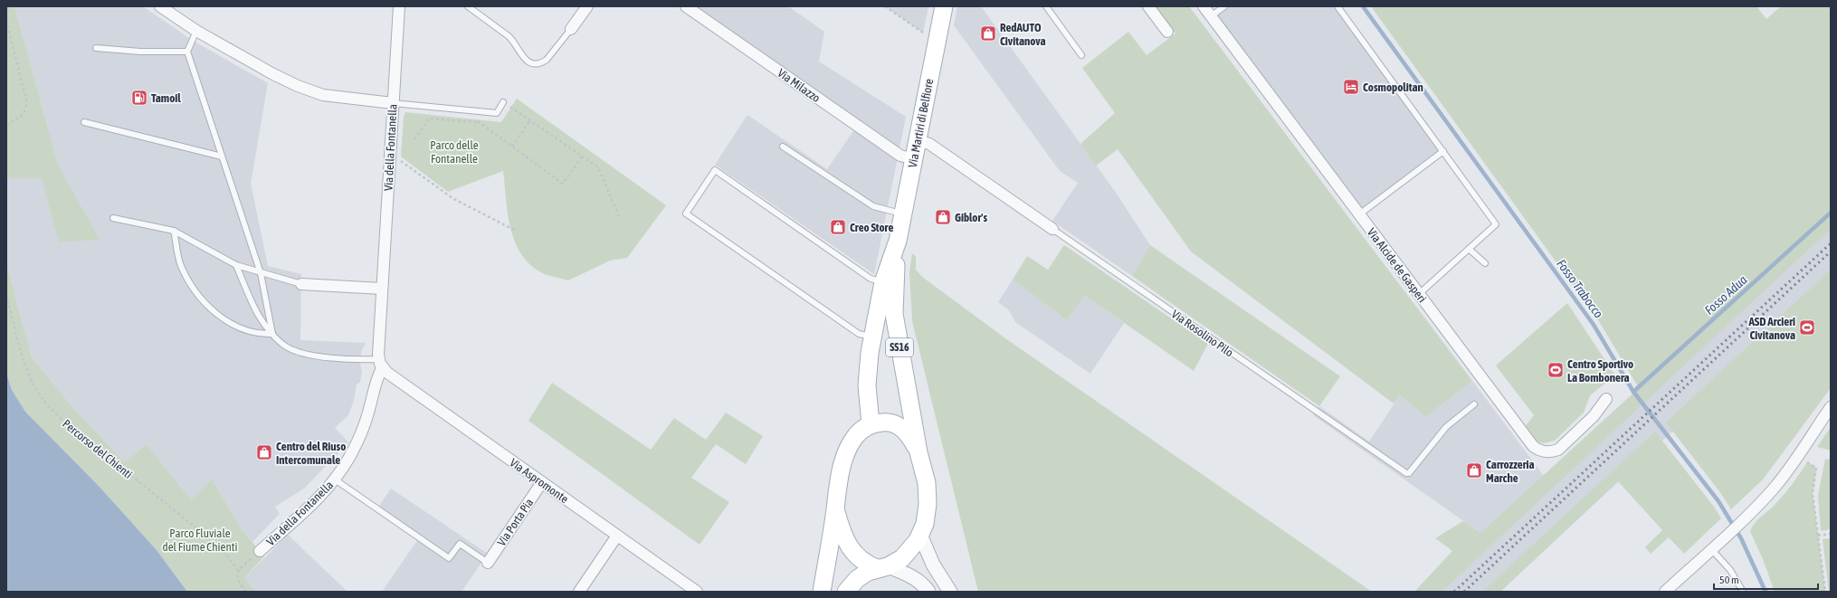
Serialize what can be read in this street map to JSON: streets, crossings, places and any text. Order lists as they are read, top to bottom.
{
  "streets": {
    "main road": ["Via Martiri di Belfiore", "SS16"],
    "street": [
      "Via Milazzo",
      "Via della Fontanella",
      "Via Alcide de Gasperi",
      "Via Rosolino Pilo",
      "Via Aspromonte",
      "Via Porta Pia"
    ],
    "path": ["Percorso del Chienti"]
  },
  "crossings": [
    ["Via Milazzo", "Via Martiri di Belfiore"],
    ["Via Martiri di Belfiore", "Via Rosolino Pilo"],
    ["Via Martiri di Belfiore", "SS16"],
    ["Via della Fontanella", "Via Aspromonte"],
    ["Via Aspromonte", "Via Porta Pia"]
  ],
  "water": ["Fosso Trabocco", "Fosso Adua"],
  "parks": ["Parco delle Fontanelle", "Parco Fluviale del Fiume Chienti"],
  "places": {
    "shop": [
      "RedAUTO Civitanova",
      "Giblor's",
      "Creo Store",
      "Centro del Riuso Intercomunale",
      "Carrozzeria Marche"
    ],
    "hotel": ["Cosmopolitan"],
    "fuel station": ["Tamoil"],
    "sports": ["ASD Arcieri Civitanova", "Centro Sportivo La Bombonera"]
  },
  "scale_bar": "50 m"
}
